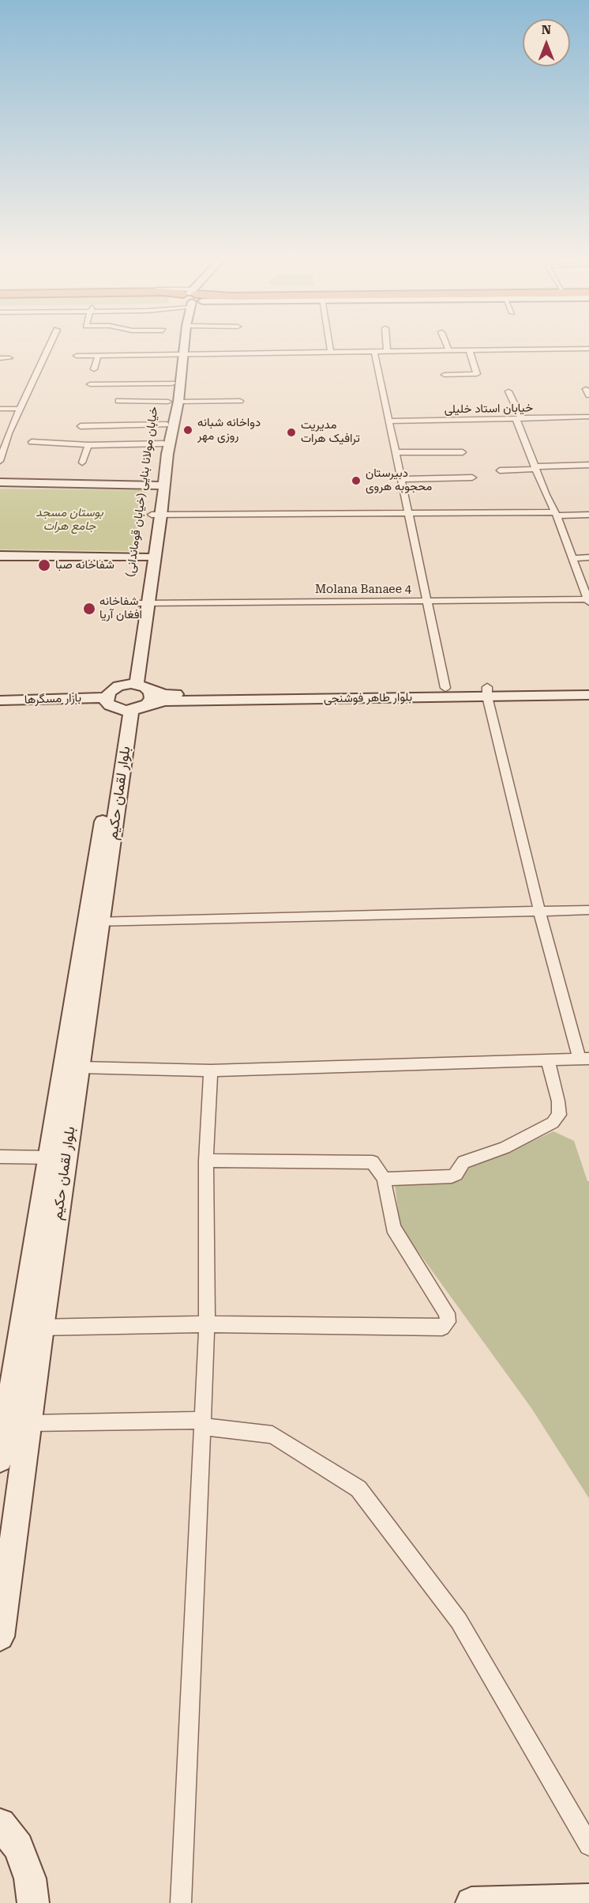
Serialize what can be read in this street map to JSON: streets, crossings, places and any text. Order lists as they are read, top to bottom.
{
  "streets": {
    "street": [
      "خیابان استاد خلیلی",
      "خیابان مولانا بنایی (خیابان قوماندانی)",
      "Molana Banaee 4",
      "بلوار طاهر فوشنجی",
      "بازار مسگرها",
      "بلوار لقمان حکیم"
    ]
  },
  "crossings": [
    ["خیابان مولانا بنایی (خیابان قوماندانی)", "Molana Banaee 4"],
    ["خیابان مولانا بنایی (خیابان قوماندانی)", "بلوار طاهر فوشنجی"],
    ["خیابان مولانا بنایی (خیابان قوماندانی)", "بلوار لقمان حکیم"],
    ["بلوار طاهر فوشنجی", "بلوار لقمان حکیم"]
  ],
  "parks": ["بوستان مسجد جامع هرات"],
  "places": [
    "دواخانه شبانه روزی مهر",
    "مدیریت ترافیک هرات",
    "دبیرستان محجوبه هروی",
    "شفاخانه صبا",
    "شفاخانه افغان آریا"
  ],
  "north": "top"
}
